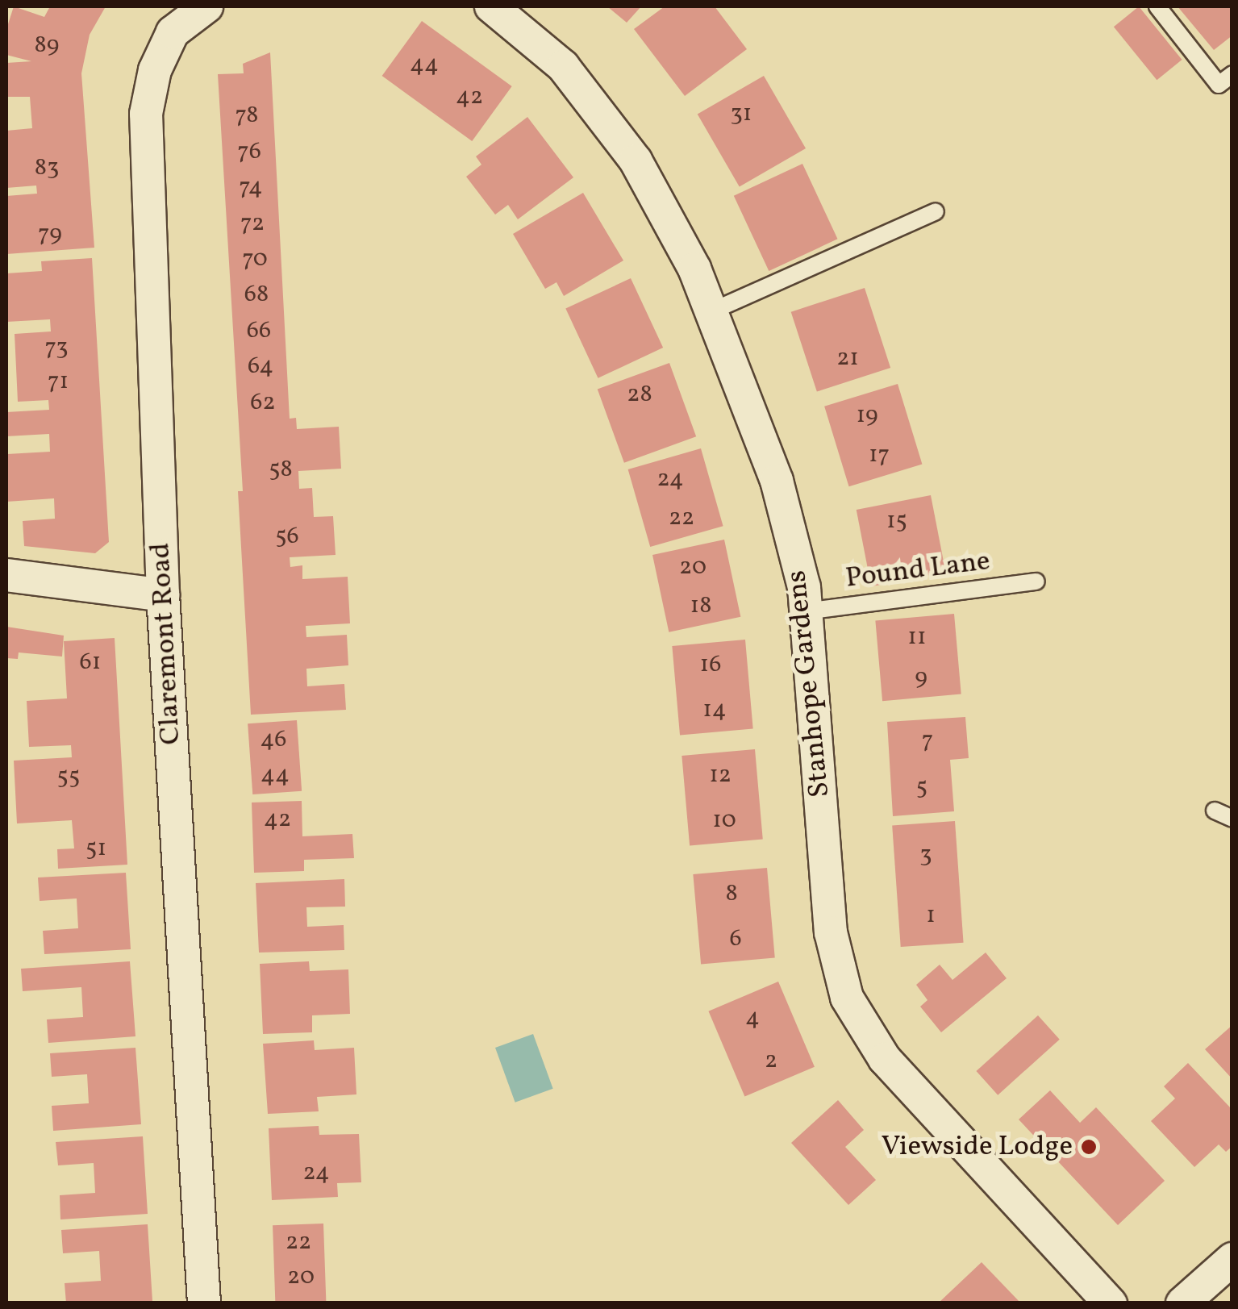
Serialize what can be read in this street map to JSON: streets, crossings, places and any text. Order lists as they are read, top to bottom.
{
  "streets": {
    "street": ["Claremont Road", "Stanhope Gardens"],
    "lane": ["Pound Lane"]
  },
  "crossings": [
    ["Pound Lane", "Stanhope Gardens"]
  ],
  "places": ["Viewside Lodge"],
  "house_numbers": [
    "89",
    "44",
    "42",
    "31",
    "78",
    "76",
    "83",
    "74",
    "72",
    "79",
    "70",
    "68",
    "66",
    "73",
    "21",
    "64",
    "71",
    "28",
    "62",
    "19",
    "17",
    "58",
    "24",
    "22",
    "15",
    "56",
    "20",
    "18",
    "11",
    "61",
    "16",
    "9",
    "14",
    "46",
    "7",
    "44",
    "12",
    "55",
    "5",
    "42",
    "10",
    "51",
    "3",
    "8",
    "1",
    "6",
    "4",
    "2",
    "24",
    "22",
    "20"
  ]
}
